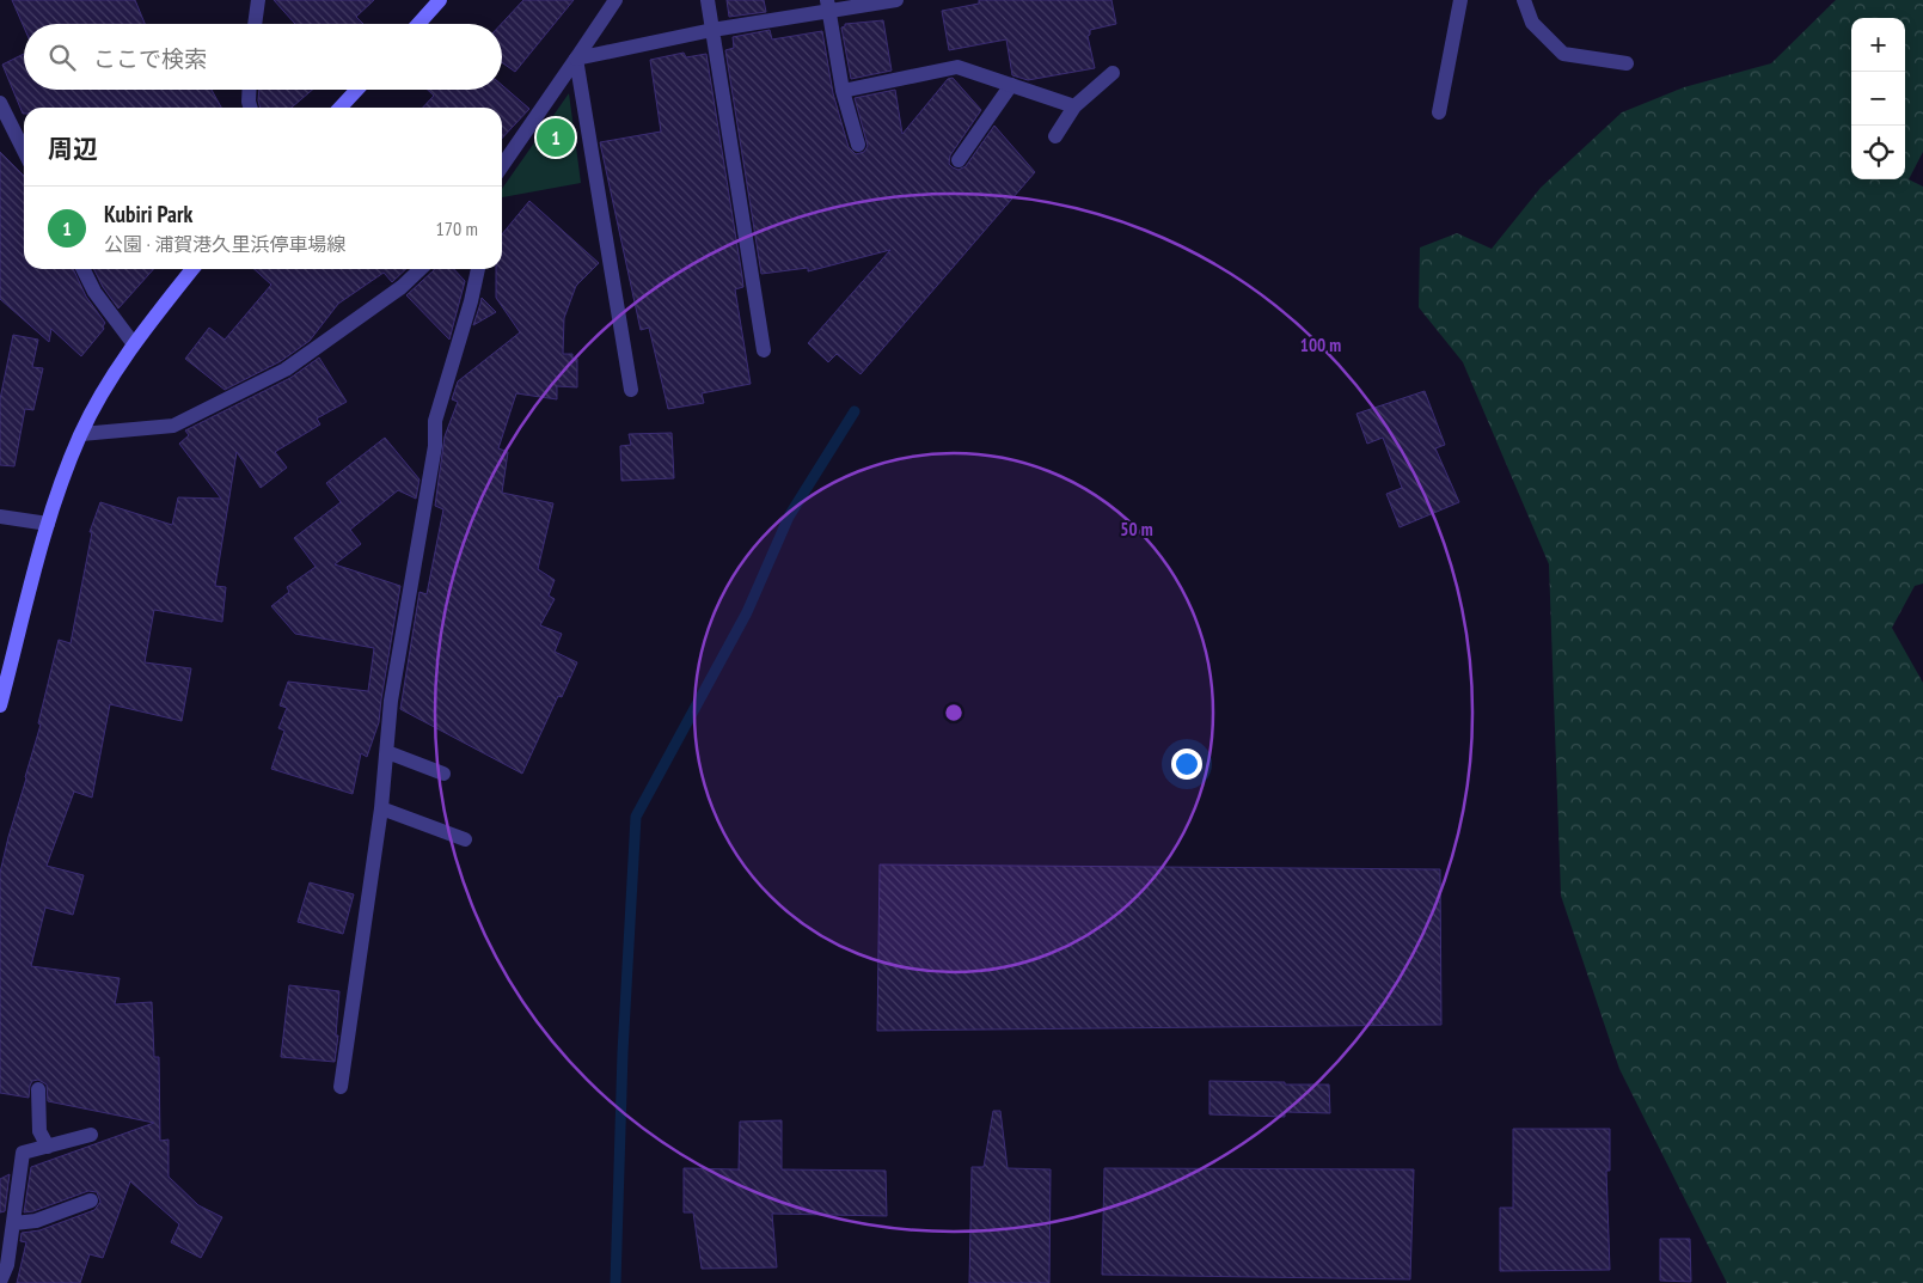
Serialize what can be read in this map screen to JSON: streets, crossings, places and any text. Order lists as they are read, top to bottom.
{
  "page": {
    "map_buttons": ["+", "−"],
    "search": "ここで検索",
    "heading": "周辺",
    "pins": "1",
    "list": [
      {
        "mark": "1",
        "name": "Kubiri Park",
        "note": "公園 · 浦賀港久里浜停車場線",
        "value": "170 m"
      }
    ]
  },
  "rings": ["100 m", "50 m"]
}
